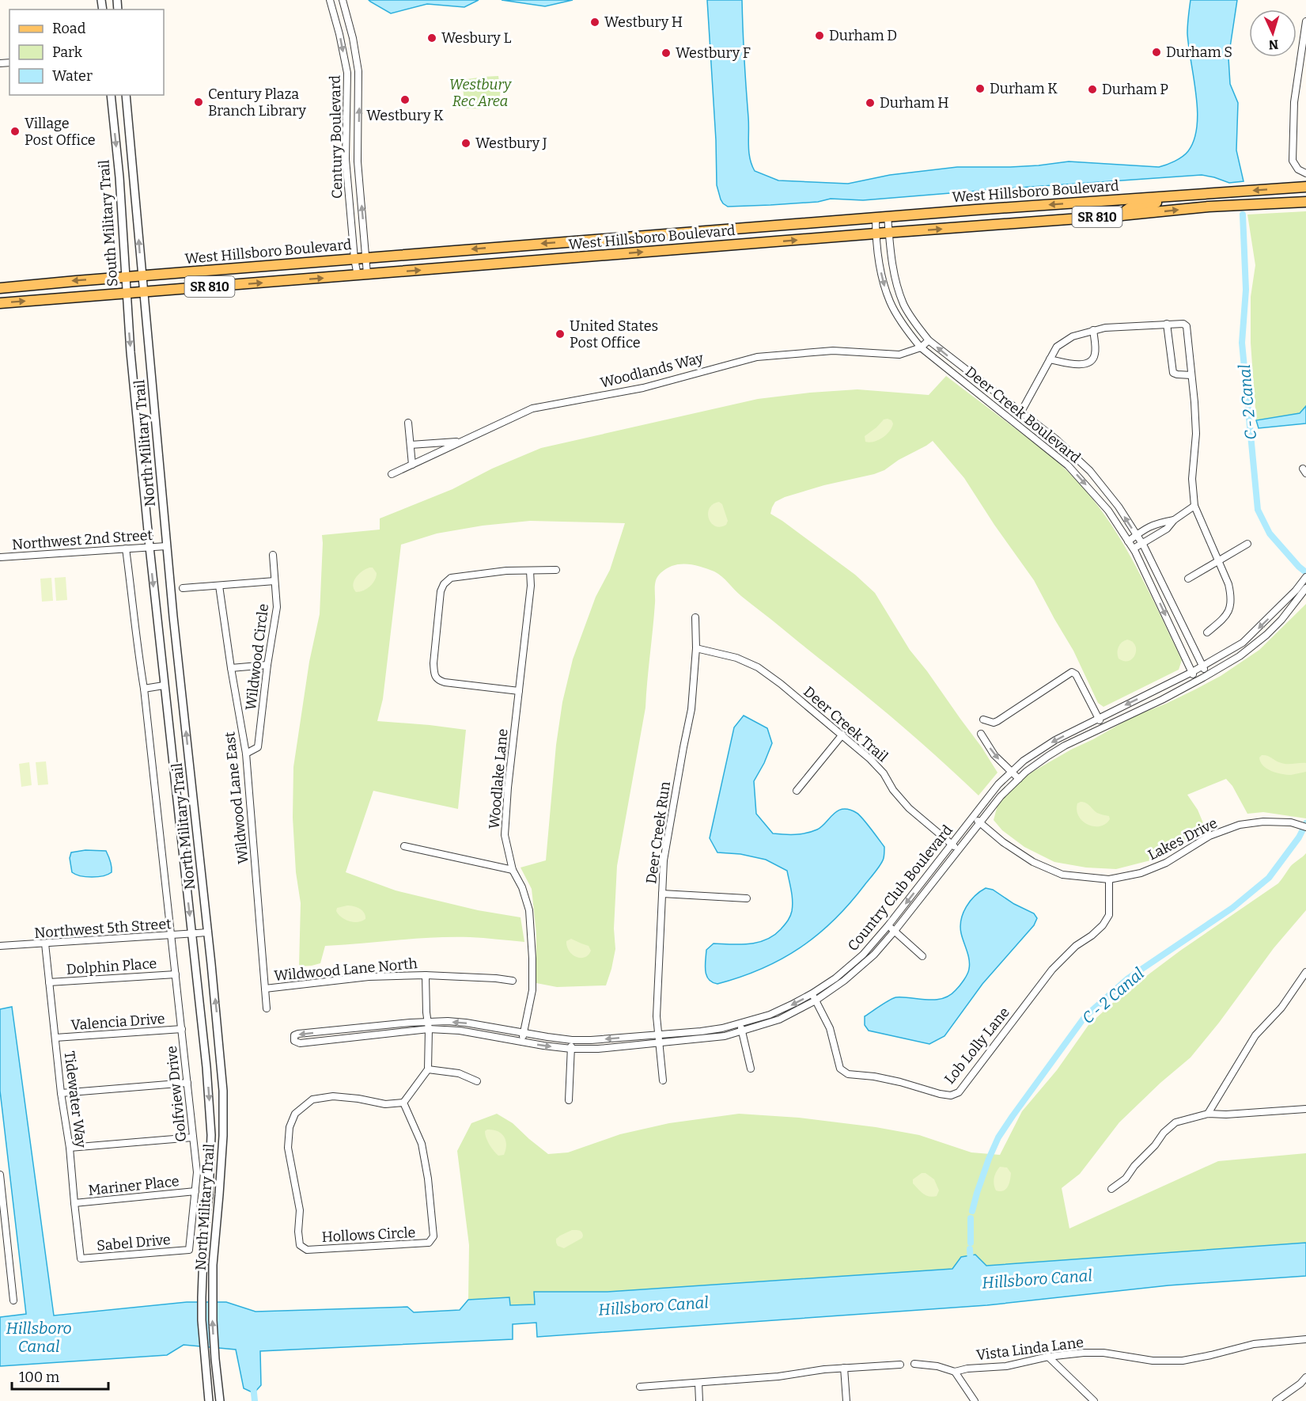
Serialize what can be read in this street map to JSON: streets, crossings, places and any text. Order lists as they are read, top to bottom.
{
  "streets": {
    "main road": ["West Hillsboro Boulevard", "SR 810"],
    "street": [
      "Century Boulevard",
      "South Military Trail",
      "Woodlands Way",
      "Deer Creek Boulevard",
      "North Military Trail",
      "Northwest 2nd Street",
      "Wildwood Circle",
      "Deer Creek Trail",
      "Woodlake Lane",
      "Wildwood Lane East",
      "Deer Creek Run",
      "Lakes Drive",
      "Country Club Boulevard",
      "Northwest 5th Street",
      "Dolphin Place",
      "Wildwood Lane North",
      "Valencia Drive",
      "Lob Lolly Lane",
      "Golfview Drive",
      "Tidewater Way",
      "Mariner Place",
      "Hollows Circle",
      "Sabel Drive",
      "Vista Linda Lane"
    ]
  },
  "crossings": [
    ["Century Boulevard", "West Hillsboro Boulevard"],
    ["West Hillsboro Boulevard", "South Military Trail"],
    ["West Hillsboro Boulevard", "Deer Creek Boulevard"],
    ["West Hillsboro Boulevard", "North Military Trail"],
    ["South Military Trail", "North Military Trail"],
    ["Woodlands Way", "Deer Creek Boulevard"],
    ["Deer Creek Boulevard", "Country Club Boulevard"],
    ["North Military Trail", "Northwest 2nd Street"],
    ["North Military Trail", "Northwest 5th Street"],
    ["North Military Trail", "Golfview Drive"],
    ["Wildwood Circle", "Wildwood Lane East"],
    ["Deer Creek Trail", "Deer Creek Run"],
    ["Deer Creek Trail", "Country Club Boulevard"],
    ["Woodlake Lane", "Country Club Boulevard"],
    ["Wildwood Lane East", "Wildwood Lane North"],
    ["Deer Creek Run", "Country Club Boulevard"],
    ["Lakes Drive", "Country Club Boulevard"],
    ["Lakes Drive", "Lob Lolly Lane"],
    ["Country Club Boulevard", "Lob Lolly Lane"],
    ["Northwest 5th Street", "Golfview Drive"],
    ["Northwest 5th Street", "Tidewater Way"],
    ["Dolphin Place", "Golfview Drive"],
    ["Dolphin Place", "Tidewater Way"],
    ["Valencia Drive", "Golfview Drive"],
    ["Valencia Drive", "Tidewater Way"],
    ["Golfview Drive", "Mariner Place"],
    ["Golfview Drive", "Sabel Drive"],
    ["Tidewater Way", "Mariner Place"],
    ["Tidewater Way", "Sabel Drive"]
  ],
  "water": ["C - 2 Canal", "Hillsboro Canal"],
  "parks": ["Westbury Rec Area"],
  "places": [
    "Westbury H",
    "Durham D",
    "Wesbury L",
    "Durham S",
    "Westbury F",
    "Durham K",
    "Durham P",
    "Westbury K",
    "Century Plaza Branch Library",
    "Durham H",
    "Village Post Office",
    "Westbury J",
    "United States Post Office"
  ],
  "legend": ["Road", "Park", "Water"],
  "scale_bar": "100 m",
  "north": "bottom"
}
